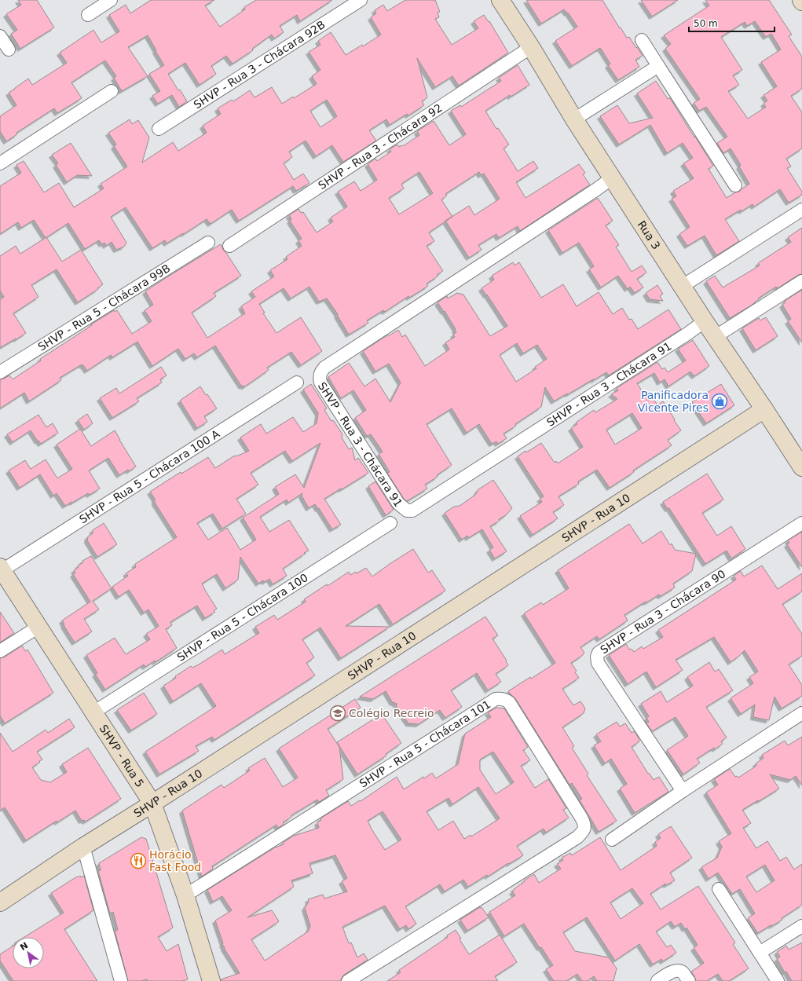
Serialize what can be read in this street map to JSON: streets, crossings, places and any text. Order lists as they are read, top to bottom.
{
  "streets": {
    "street": [
      "SHVP - Rua 3 - Chácara 92B",
      "SHVP - Rua 3 - Chácara 92",
      "Rua 3",
      "SHVP - Rua 5 - Chácara 99B",
      "SHVP - Rua 3 - Chácara 91",
      "SHVP - Rua 5 - Chácara 100 A",
      "SHVP - Rua 10",
      "SHVP - Rua 3 - Chácara 90",
      "SHVP - Rua 5 - Chácara 100",
      "SHVP - Rua 5 - Chácara 101",
      "SHVP - Rua 5"
    ]
  },
  "crossings": [
    ["SHVP - Rua 3 - Chácara 92", "Rua 3"],
    ["Rua 3", "SHVP - Rua 3 - Chácara 91"],
    ["Rua 3", "SHVP - Rua 10"],
    ["SHVP - Rua 5 - Chácara 100 A", "SHVP - Rua 5"],
    ["SHVP - Rua 10", "SHVP - Rua 5"],
    ["SHVP - Rua 5 - Chácara 100", "SHVP - Rua 5"],
    ["SHVP - Rua 5 - Chácara 101", "SHVP - Rua 5"]
  ],
  "places": {
    "shop": ["Panificadora Vicente Pires"],
    "school or university": ["Colégio Recreio"],
    "restaurant": ["Horácio Fast Food"]
  },
  "scale_bar": "50 m",
  "north": "top left"
}
